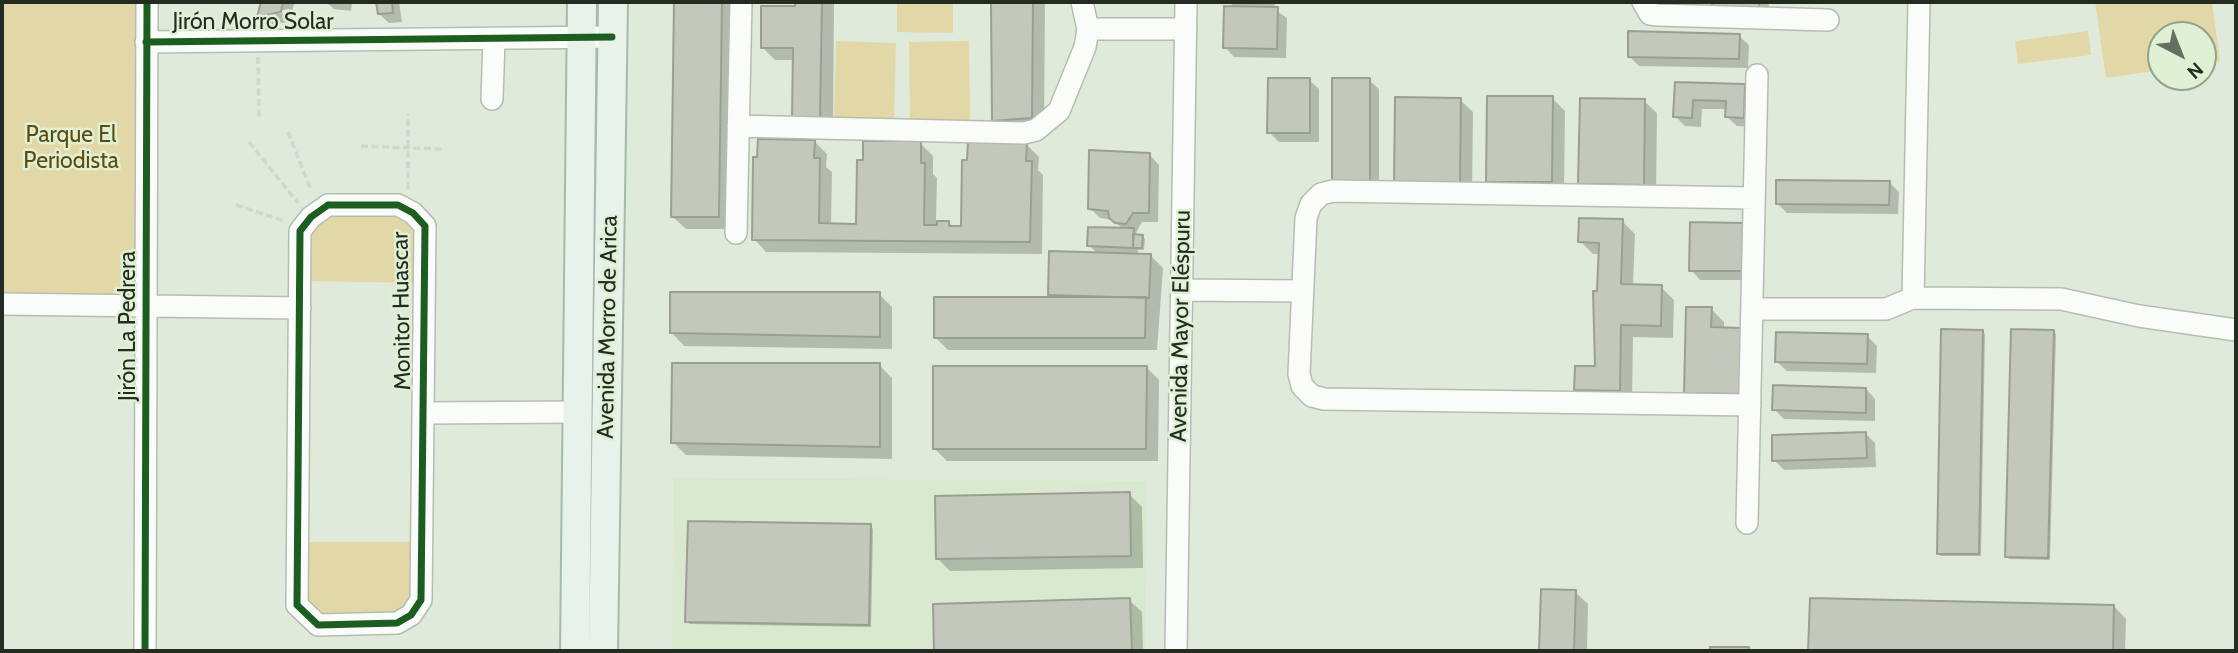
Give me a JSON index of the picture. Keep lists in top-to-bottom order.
{
  "streets": {
    "main road": ["Avenida Morro de Arica"],
    "street": [
      "Jirón Morro Solar",
      "Monitor Huascar",
      "Jirón La Pedrera",
      "Avenida Mayor Eléspuru"
    ]
  },
  "crossings": [
    ["Jirón Morro Solar", "Jirón La Pedrera"],
    ["Jirón Morro Solar", "Avenida Morro de Arica"],
    ["Monitor Huascar", "Avenida Morro de Arica"]
  ],
  "parks": ["Parque El Periodista"],
  "north": "bottom right"
}
